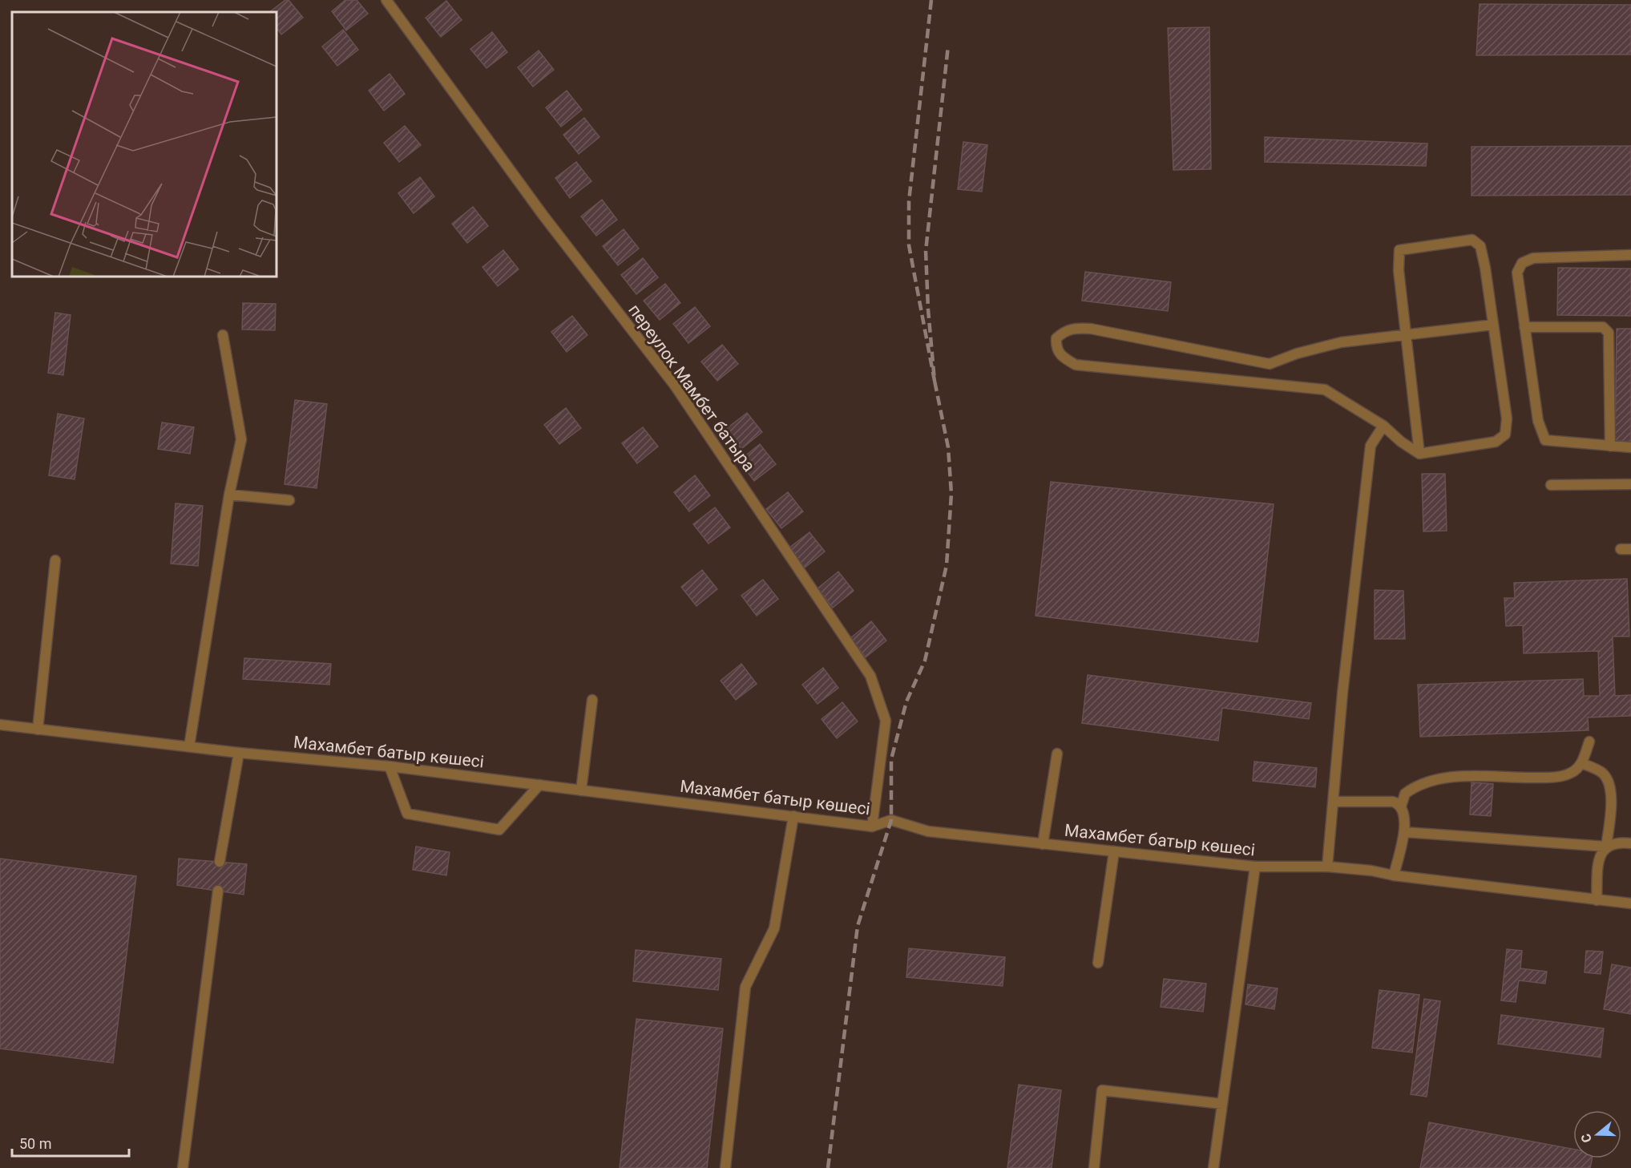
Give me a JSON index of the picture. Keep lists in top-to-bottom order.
{
  "streets": {
    "street": ["переулок Мамбет батыра", "Махамбет батыр көшесі"]
  },
  "crossings": [
    ["переулок Мамбет батыра", "Махамбет батыр көшесі"]
  ],
  "scale_bar": "50 m",
  "north": "left"
}
